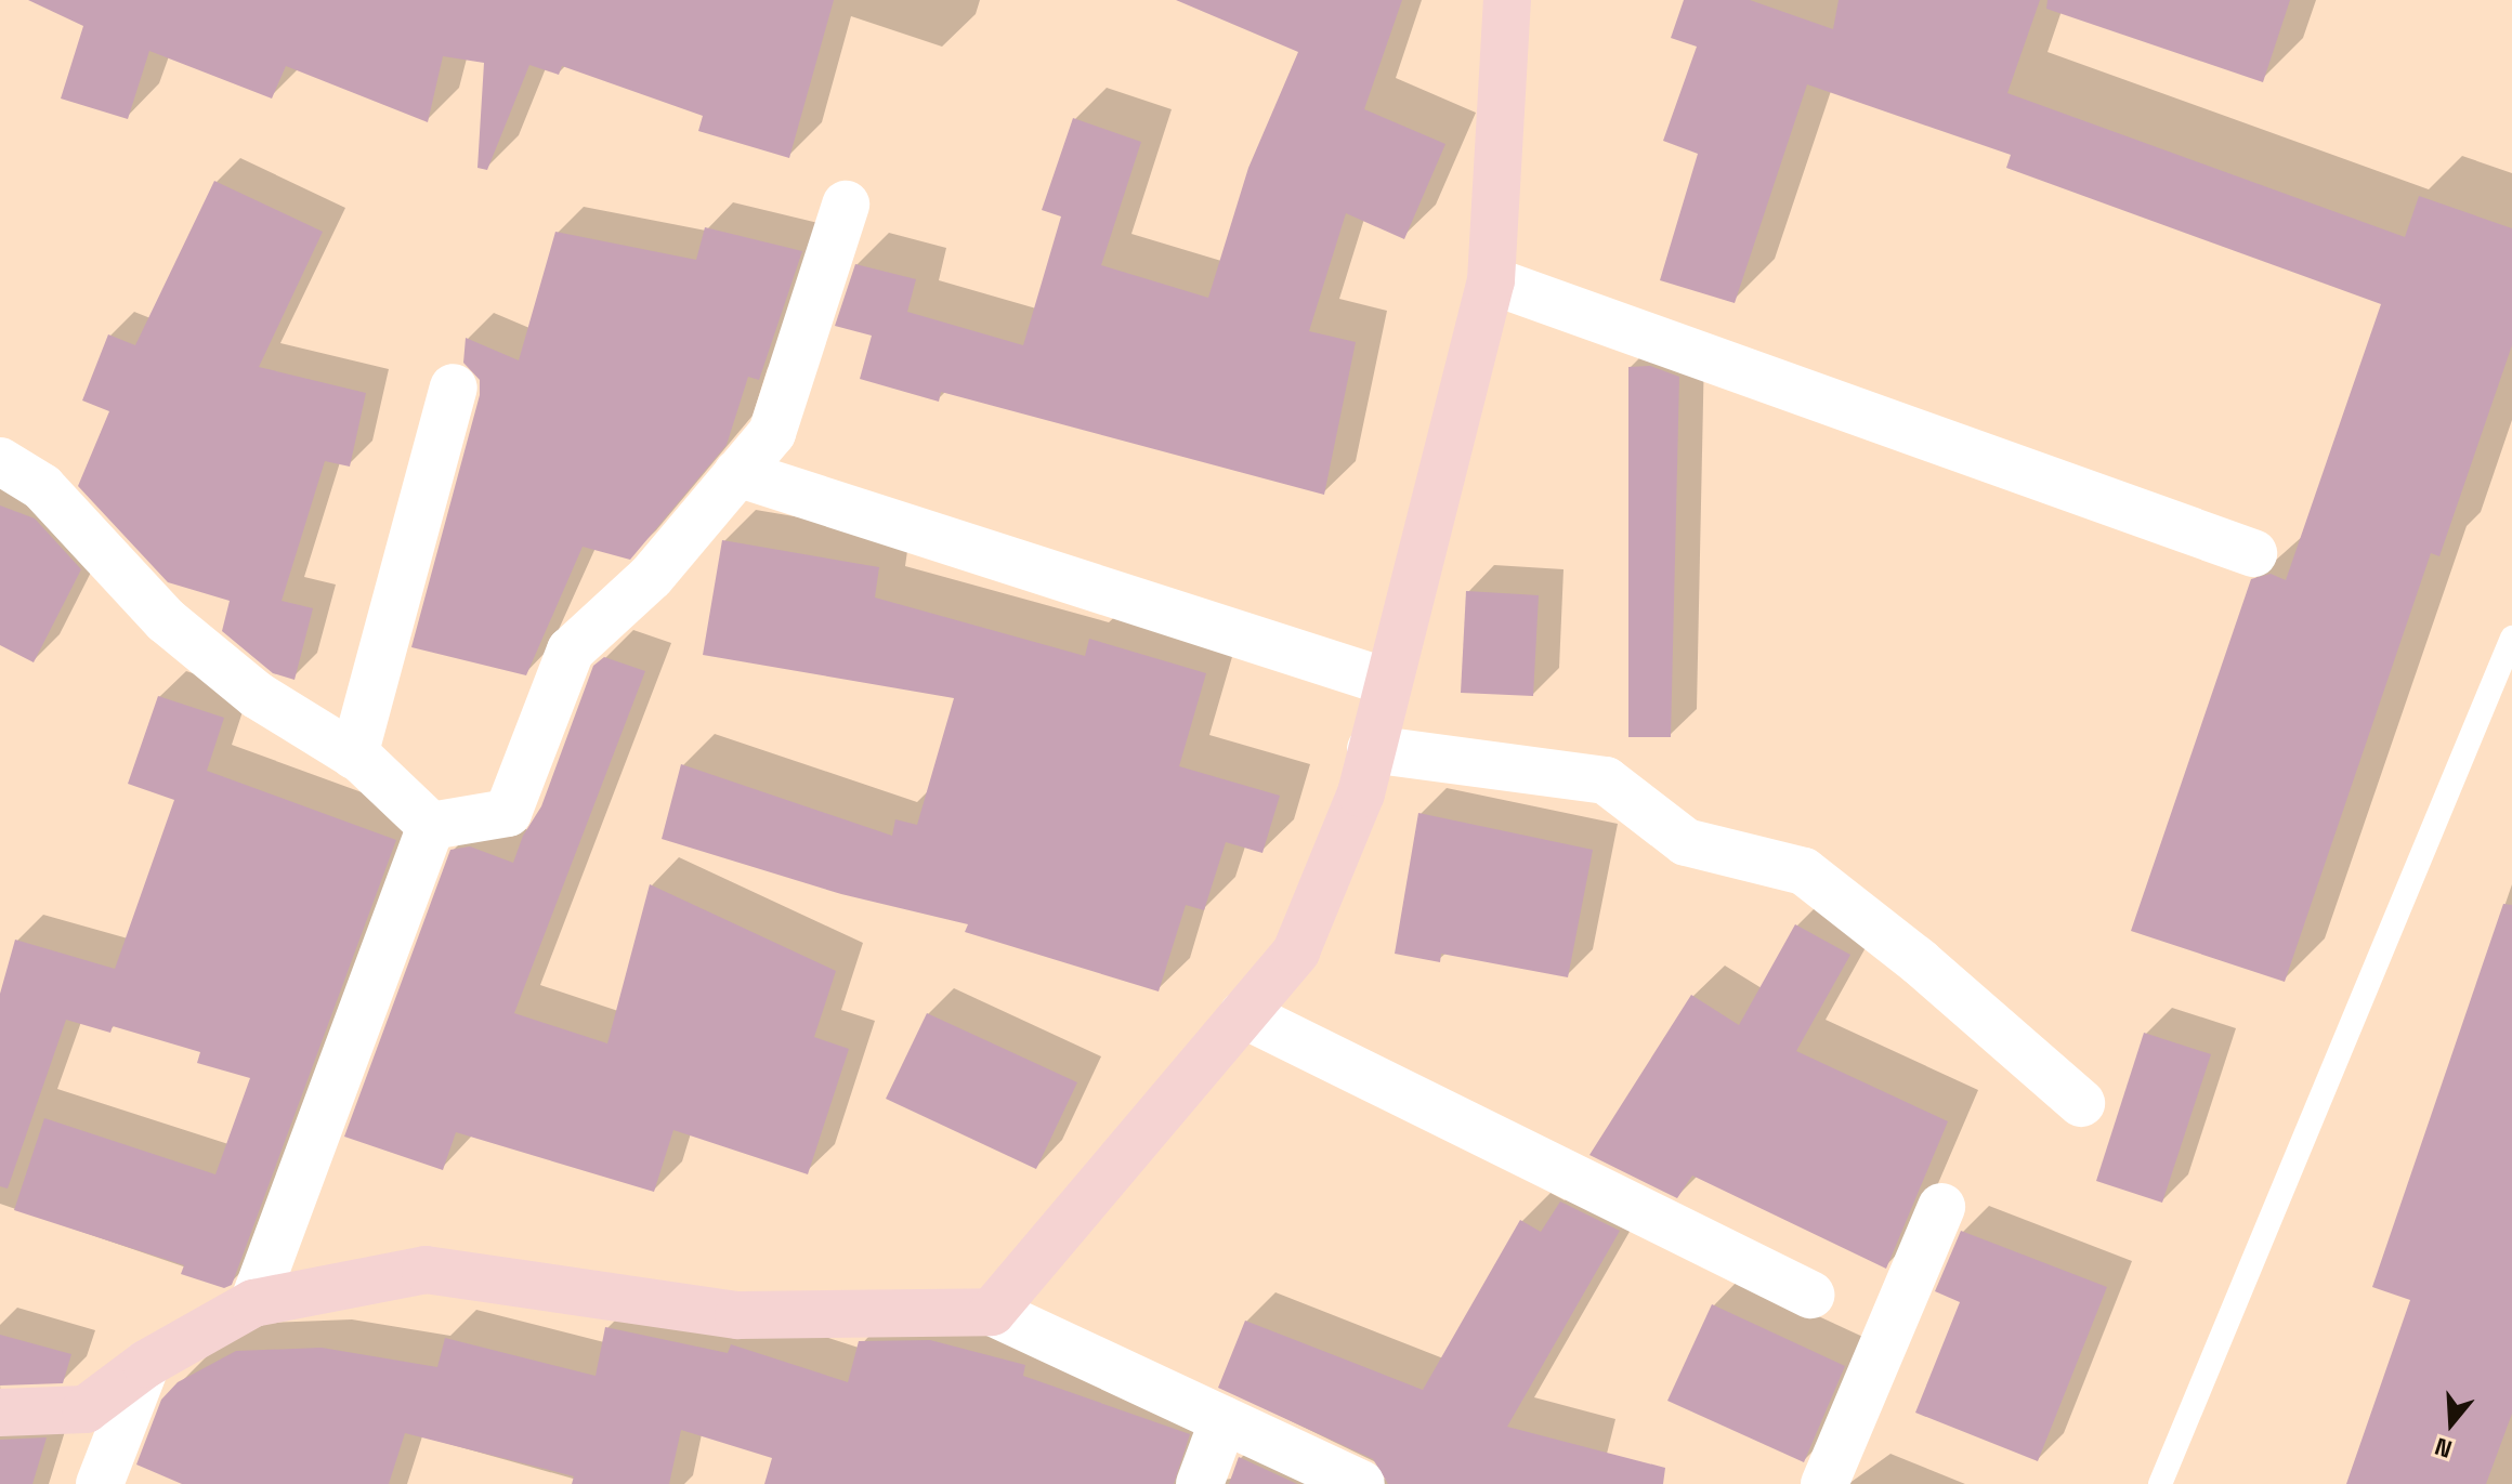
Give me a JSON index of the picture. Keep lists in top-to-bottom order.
{
  "north": "bottom"
}
